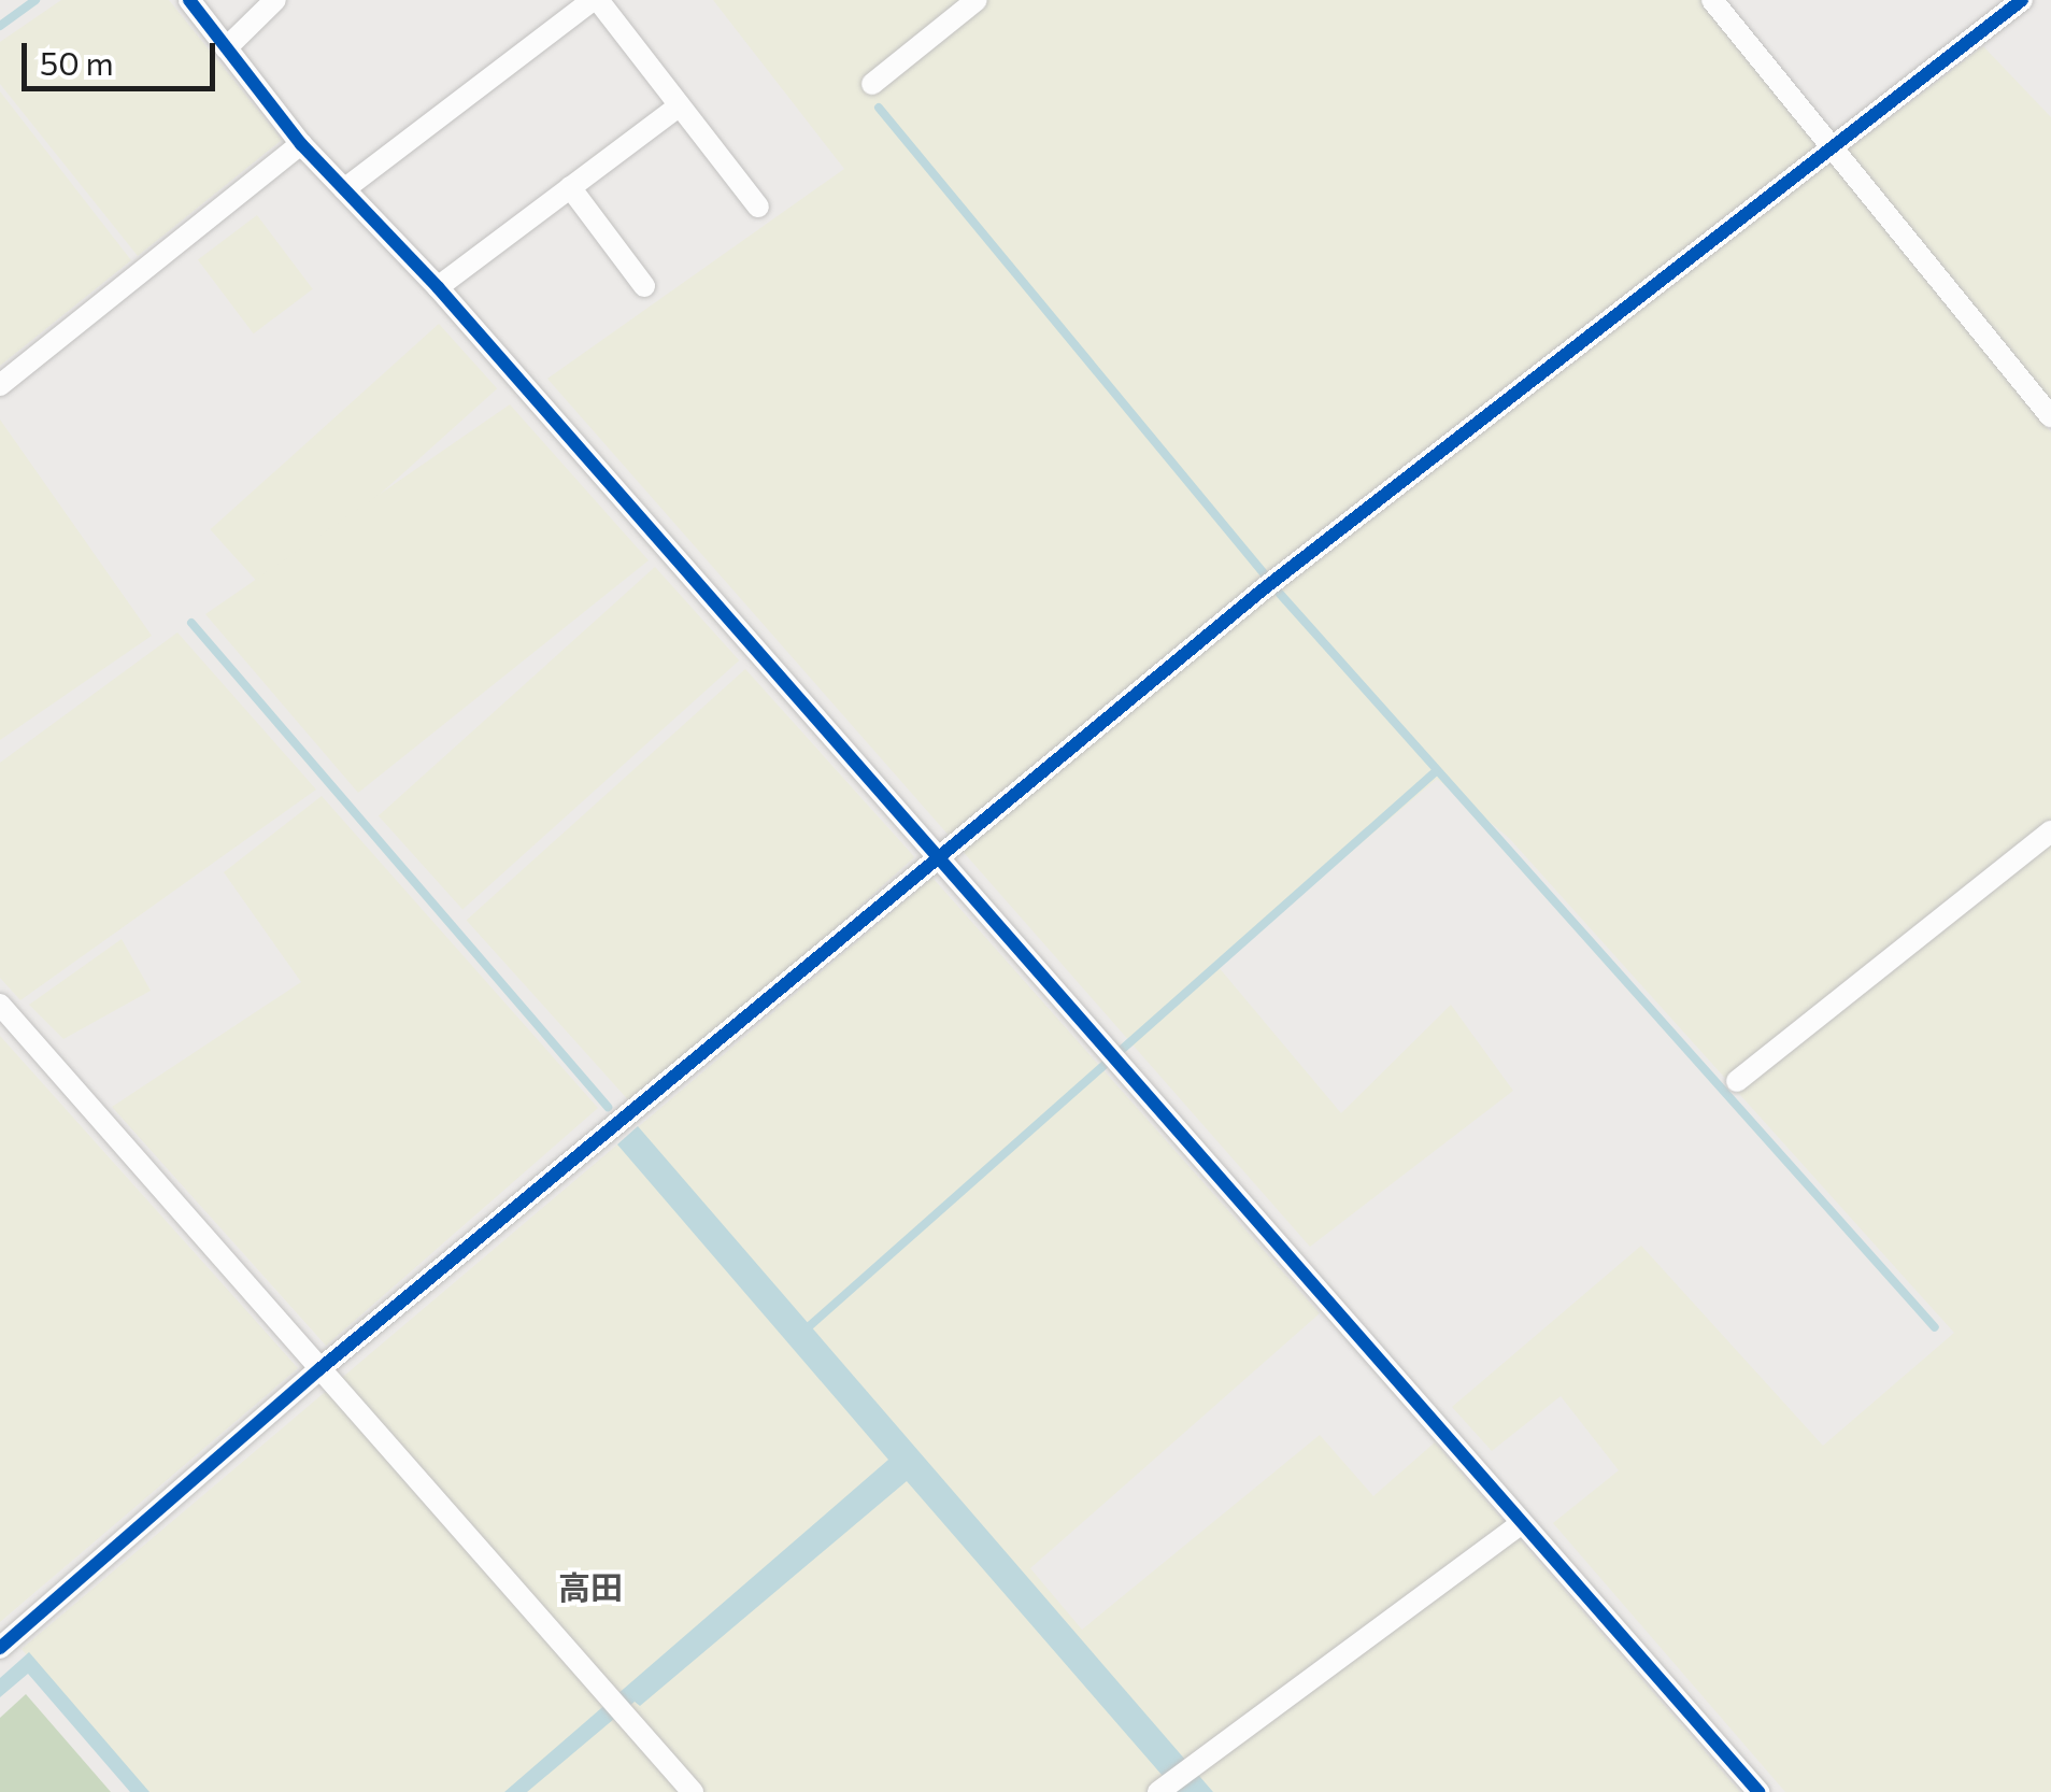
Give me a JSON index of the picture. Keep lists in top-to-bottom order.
{
  "districts": ["高田"],
  "scale_bar": "50 m"
}
